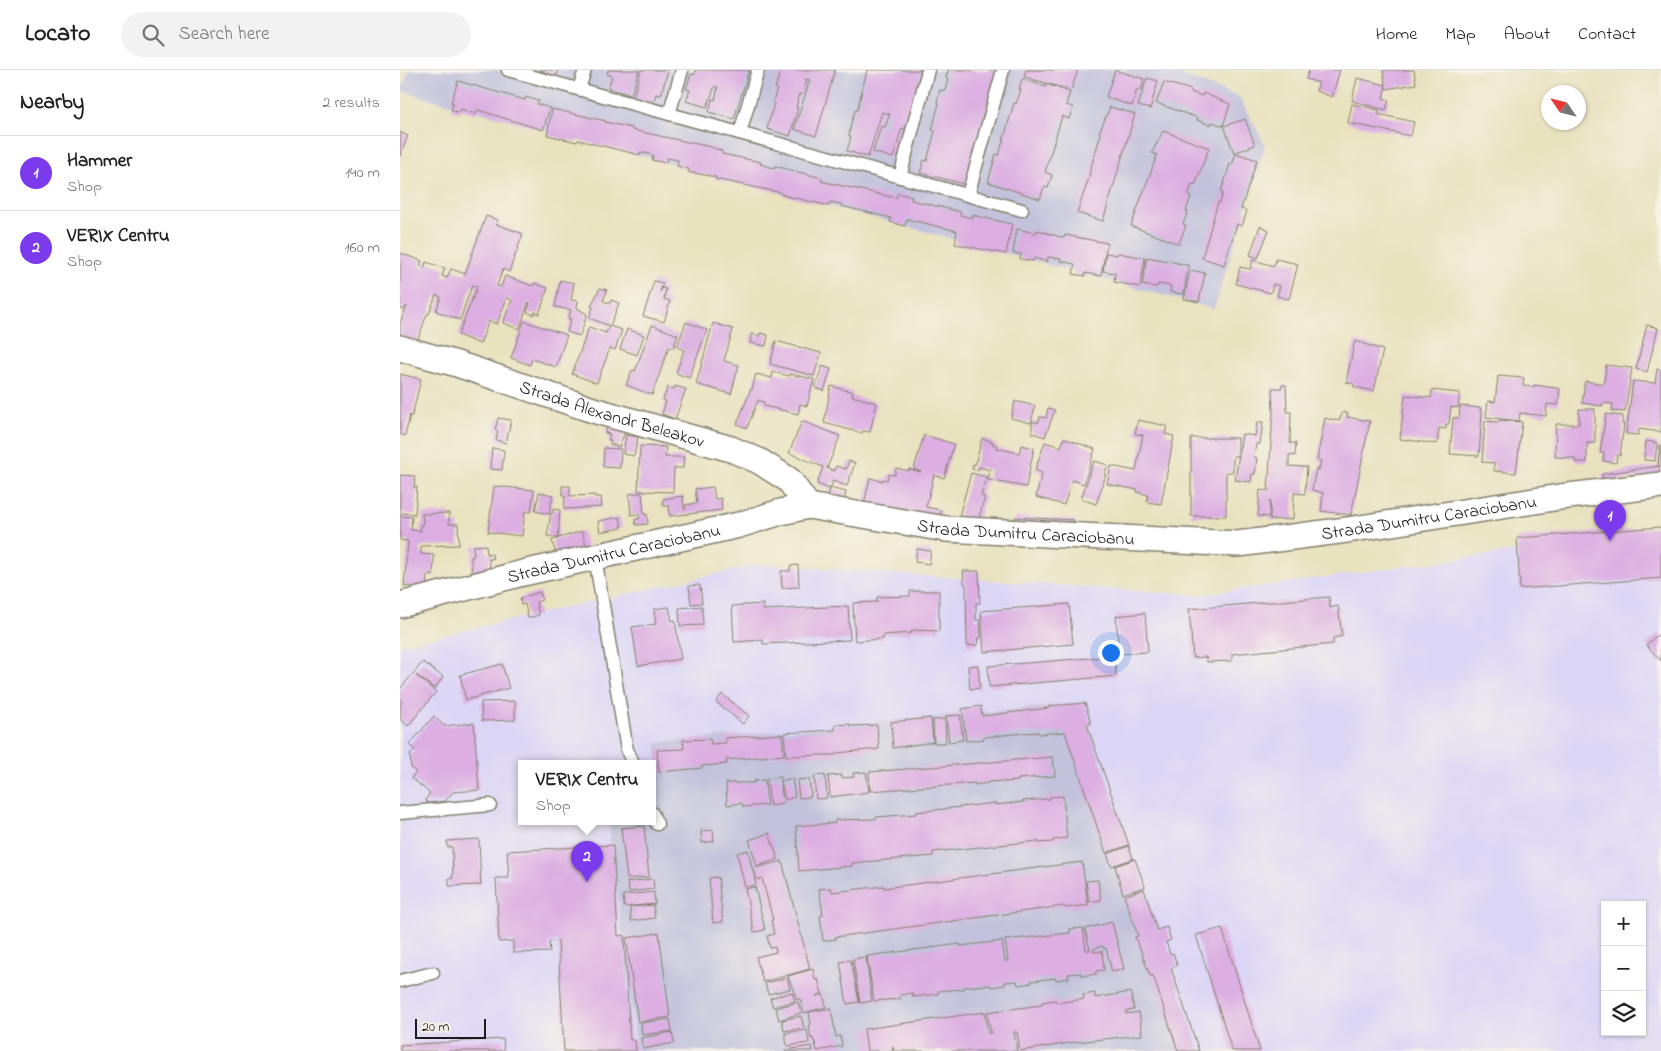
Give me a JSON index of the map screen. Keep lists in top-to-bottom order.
{
  "streets": {
    "street": ["Strada Alexandr Beleakov", "Strada Dumitru Caraciobanu"]
  },
  "crossings": [
    ["Strada Alexandr Beleakov", "Strada Dumitru Caraciobanu"]
  ],
  "scale_bar": "20 m",
  "north": "top left",
  "page": {
    "header": "Locato",
    "search": "Search here",
    "nav": [
      "Home",
      "Map",
      "About",
      "Contact"
    ],
    "heading": ["Nearby", "2 results"],
    "list": [
      {
        "mark": "1",
        "name": "Hammer",
        "note": "Shop",
        "value": "140 m"
      },
      {
        "mark": "2",
        "name": "VERIX Centru",
        "note": "Shop",
        "value": "160 m"
      }
    ],
    "pins": ["1", "2"],
    "popup": ["VERIX Centru", "Shop"],
    "map_buttons": ["+", "−"],
    "scale": "20 m"
  }
}
